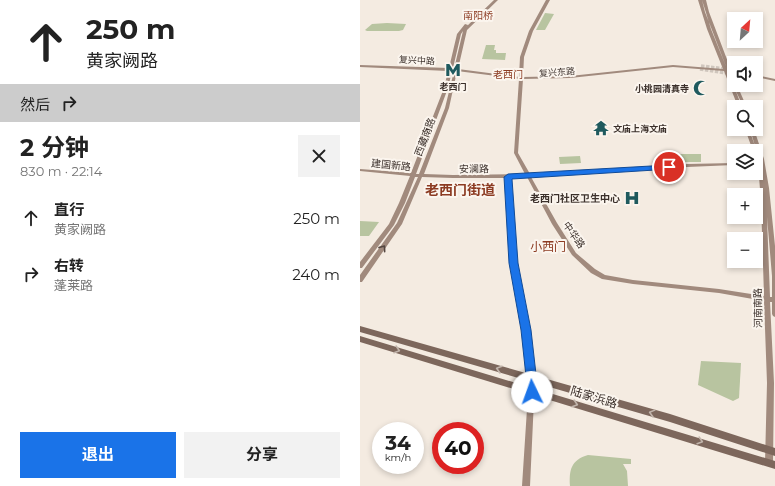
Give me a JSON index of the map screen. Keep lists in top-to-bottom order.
{
  "streets": {
    "main road": [
      "复兴中路",
      "复兴东路",
      "西藏南路",
      "建国新路",
      "安澜路",
      "中华路",
      "河南南路",
      "陆家浜路"
    ]
  },
  "crossings": [
    ["复兴中路", "复兴东路"],
    ["复兴中路", "西藏南路"],
    ["复兴东路", "西藏南路"],
    ["复兴东路", "中华路"],
    ["西藏南路", "建国新路"],
    ["西藏南路", "安澜路"],
    ["建国新路", "安澜路"],
    ["安澜路", "中华路"],
    ["中华路", "河南南路"],
    ["河南南路", "陆家浜路"]
  ],
  "districts": [
    "南阳桥",
    "老西门",
    "老西门街道",
    "小西门"
  ],
  "places": {
    "metro station": ["老西门"],
    "mosque": ["小桃园清真寺"],
    "temple": ["文庙上海文庙"],
    "hospital": ["老西门社区卫生中心"]
  },
  "north": "top right",
  "page": {
    "turn": ["250 m", "黄家阙路"],
    "map_buttons": ["+", "−"],
    "then": "然后",
    "heading": ["2 分钟", "830 m · 22:14"],
    "list": [
      {
        "name": "直行",
        "note": "黄家阙路",
        "value": "250 m"
      },
      {
        "name": "右转",
        "note": "蓬莱路",
        "value": "240 m"
      }
    ],
    "speed": "34 km/h",
    "limit": "40",
    "buttons": ["退出", "分享"]
  }
}
